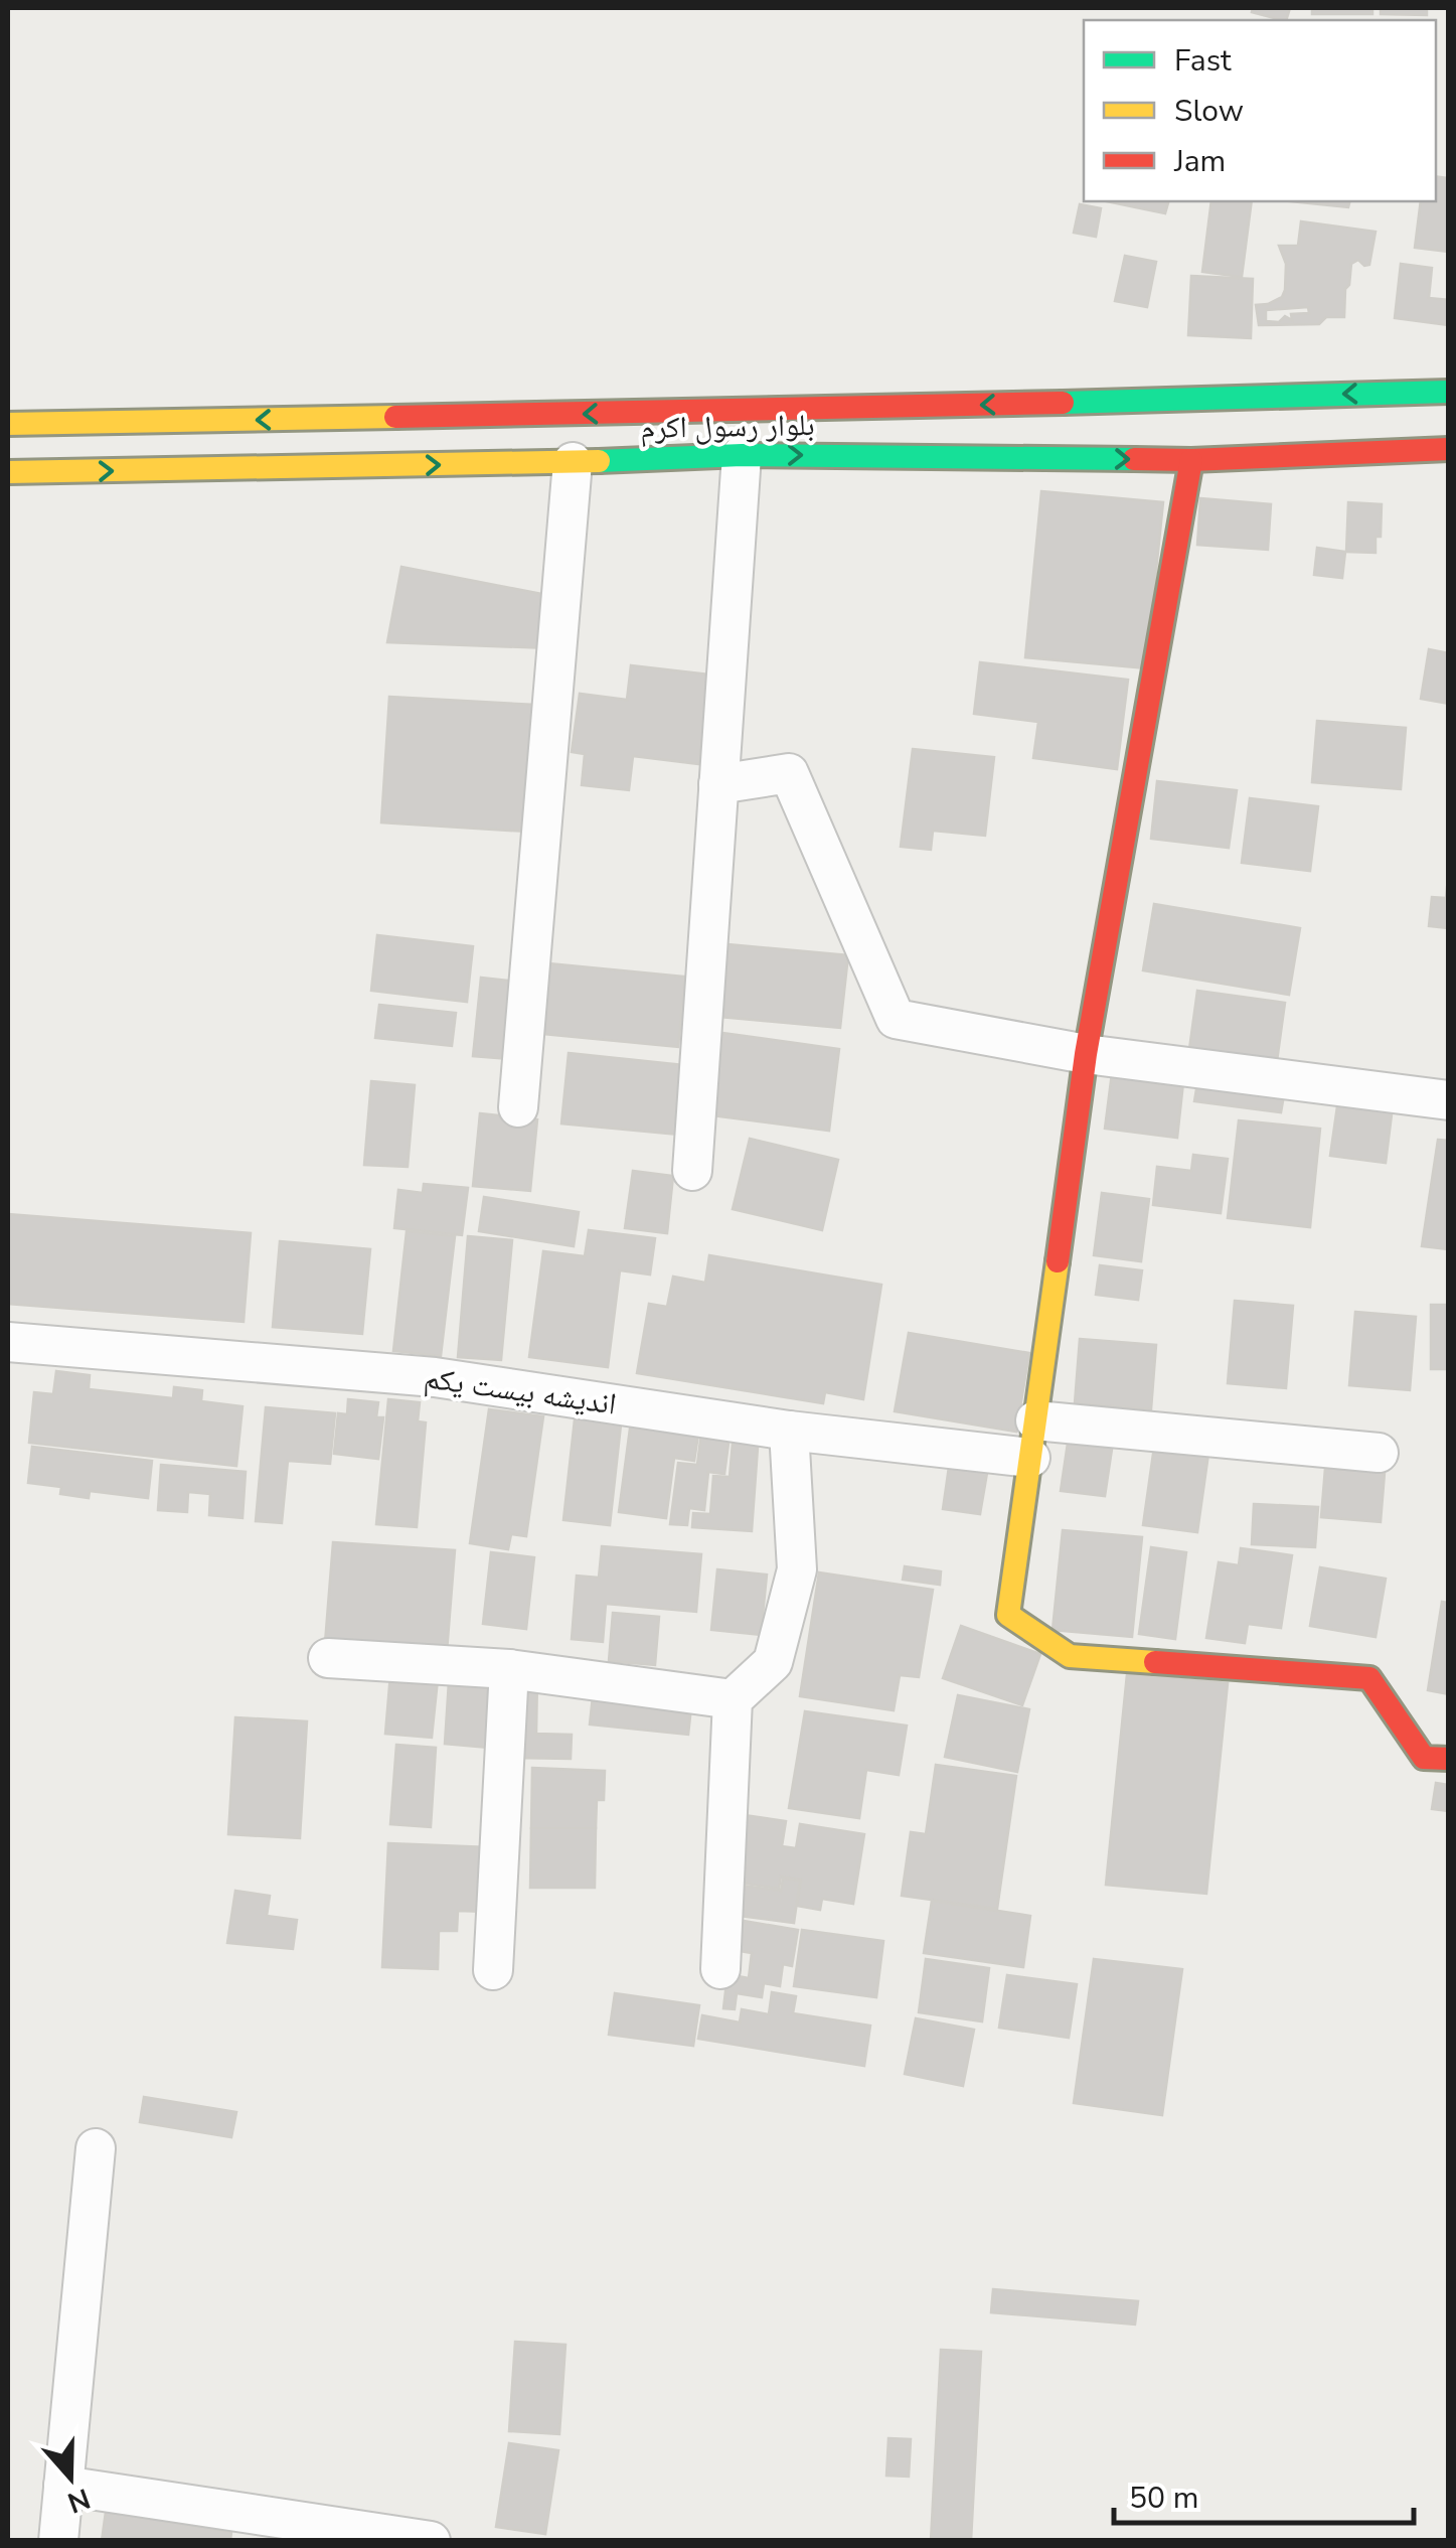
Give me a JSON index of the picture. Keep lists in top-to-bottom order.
{
  "streets": {
    "main road": ["بلوار رسول اکرم"],
    "street": ["اندیشه بیست یکم"]
  },
  "legend": ["Fast", "Slow", "Jam"],
  "scale_bar": "50 m",
  "north": "bottom"
}
